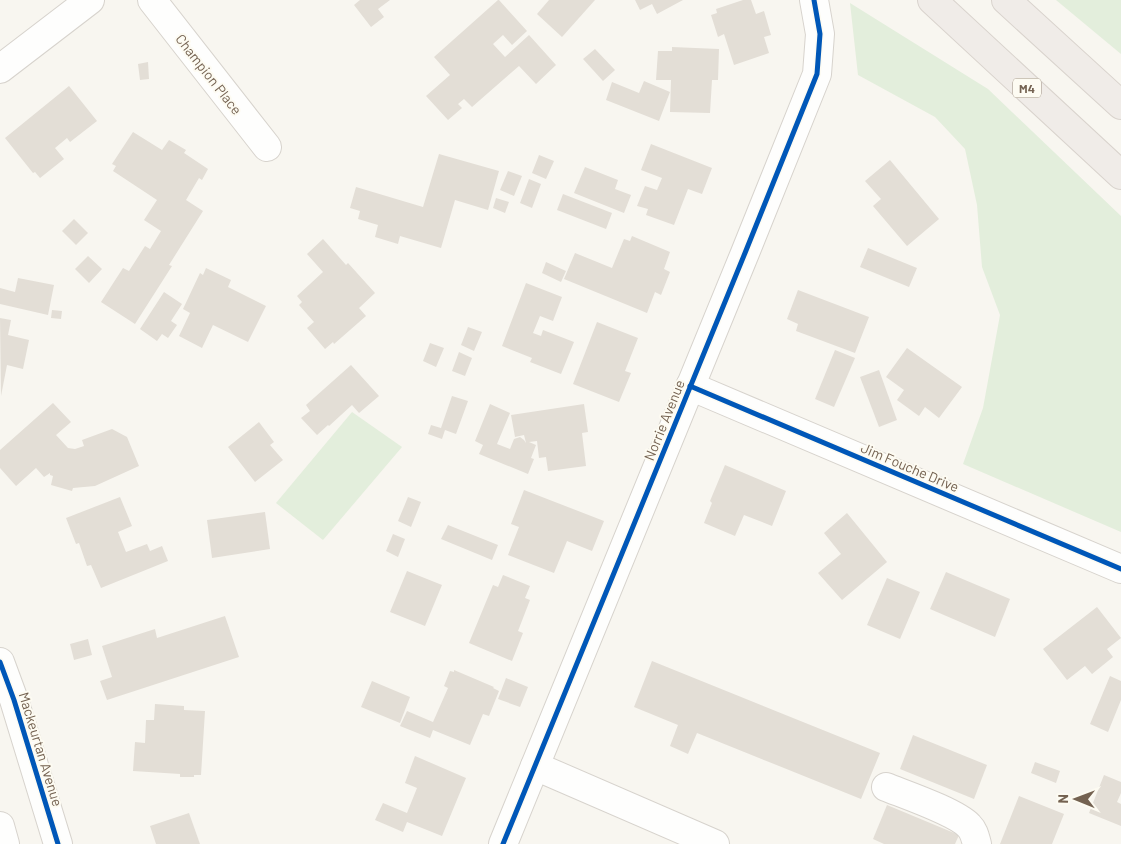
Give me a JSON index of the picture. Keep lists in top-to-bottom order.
{
  "streets": {
    "highway": ["M4"],
    "street": [
      "Champion Place",
      "Norrie Avenue",
      "Jim Fouche Drive",
      "Mackeurtan Avenue"
    ]
  },
  "crossings": [
    ["Norrie Avenue", "Jim Fouche Drive"]
  ],
  "north": "left"
}
